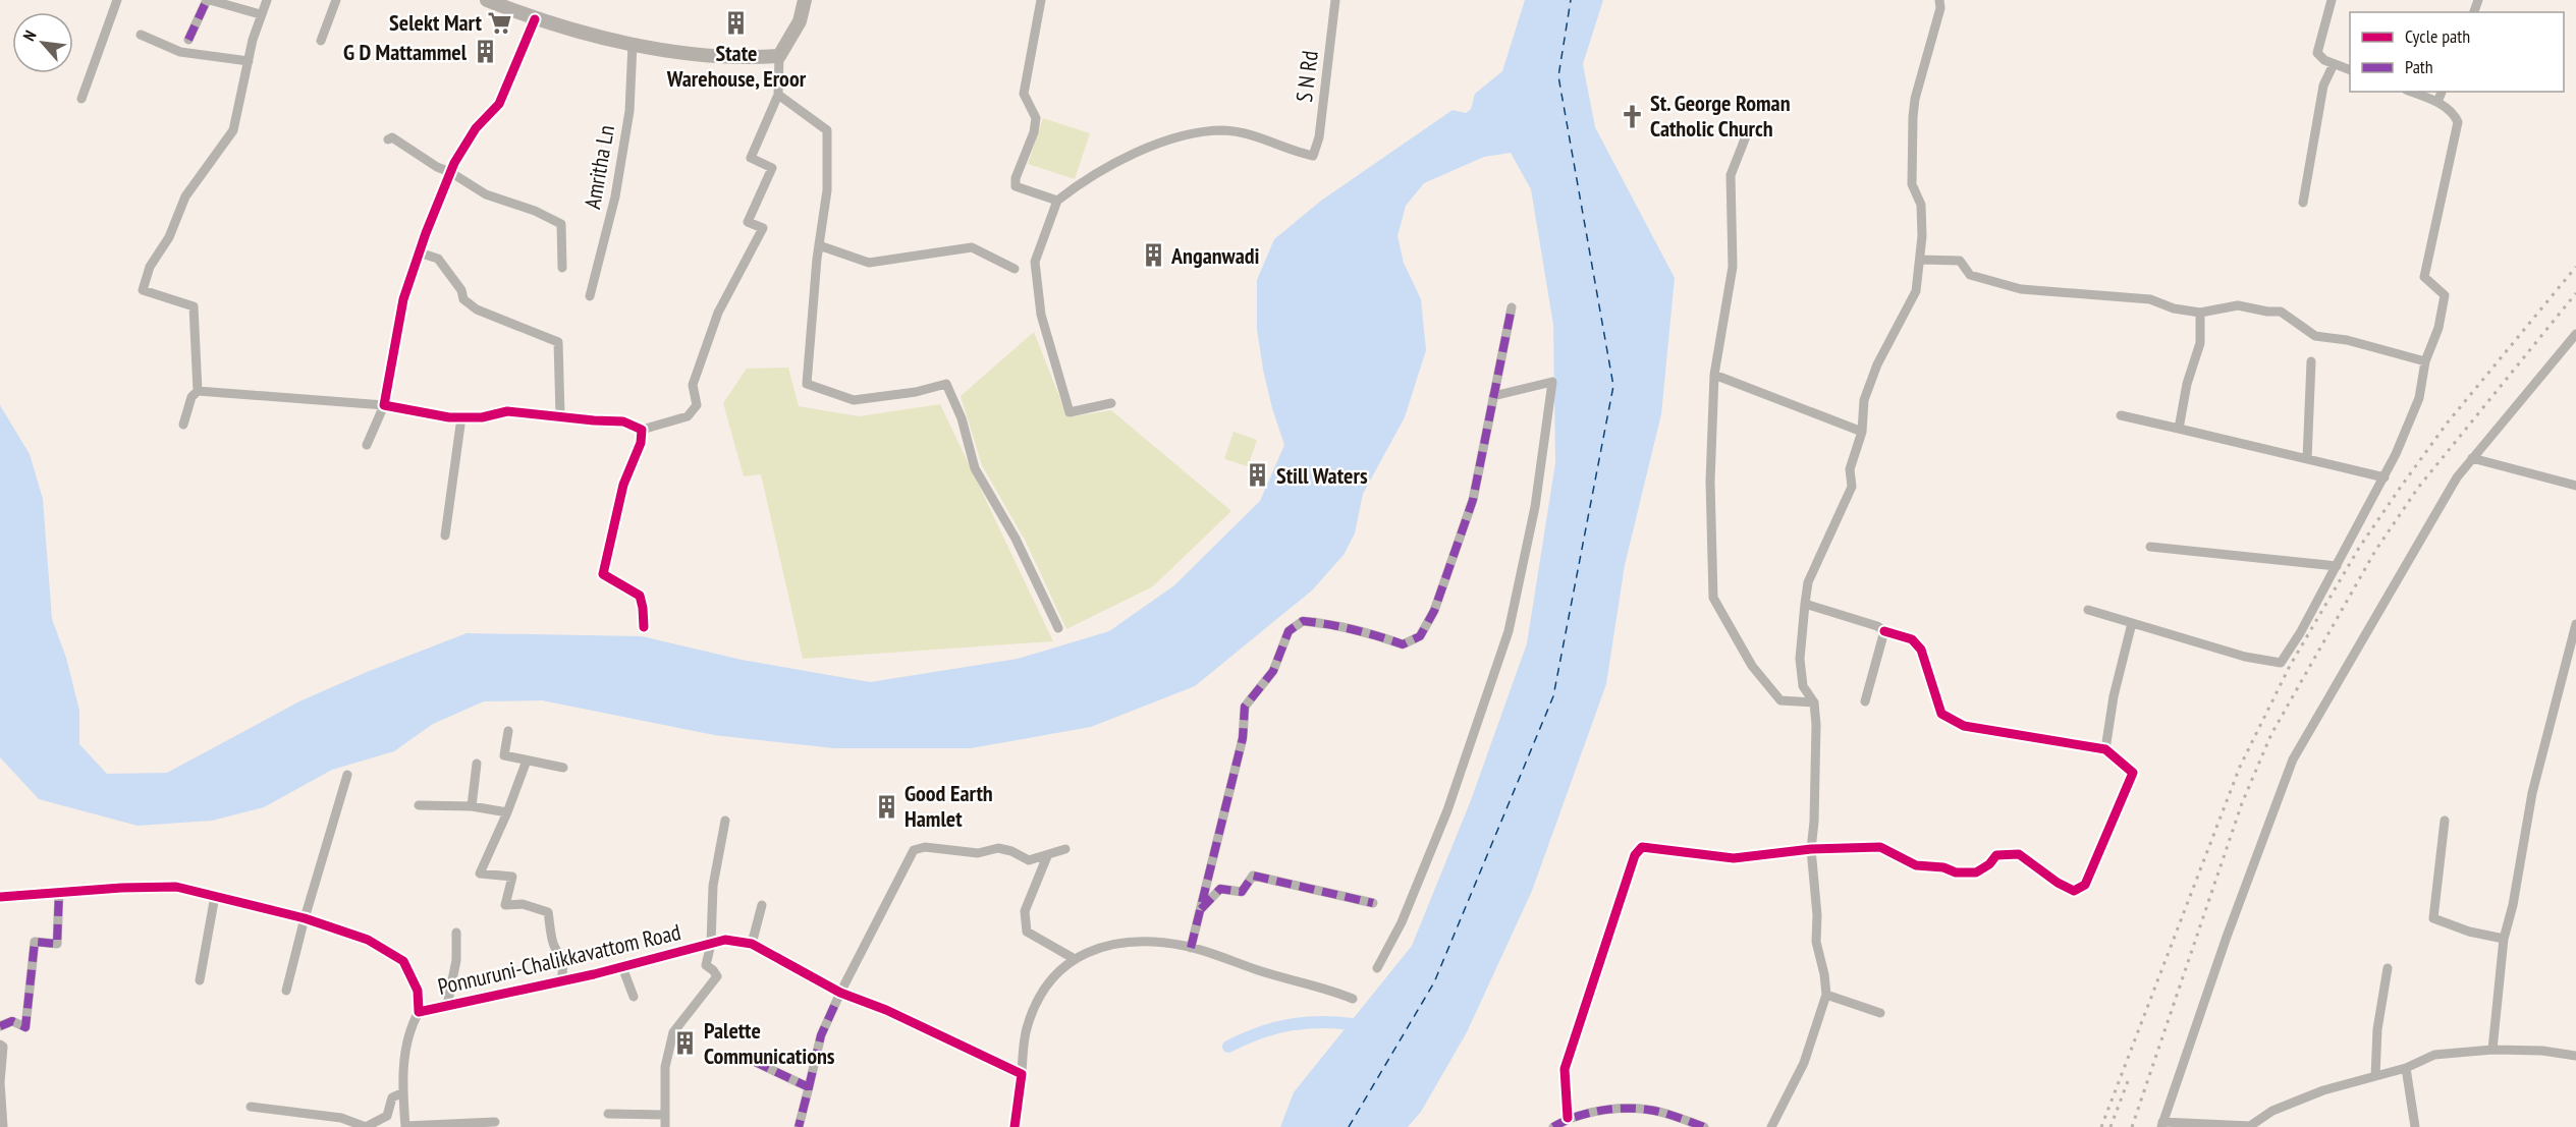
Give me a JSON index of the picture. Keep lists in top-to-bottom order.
{
  "streets": {
    "street": ["S N Rd", "Amritha Ln", "Ponnuruni-Chalikkavattom Road"]
  },
  "places": {
    "supermarket": ["Selekt Mart"],
    "building": [
      "State Warehouse, Eroor",
      "G D Mattammel",
      "Anganwadi",
      "Still Waters",
      "Good Earth Hamlet",
      "Palette Communications"
    ],
    "church": ["St. George Roman Catholic Church"]
  },
  "legend": ["Cycle path", "Path"],
  "north": "top left"
}
